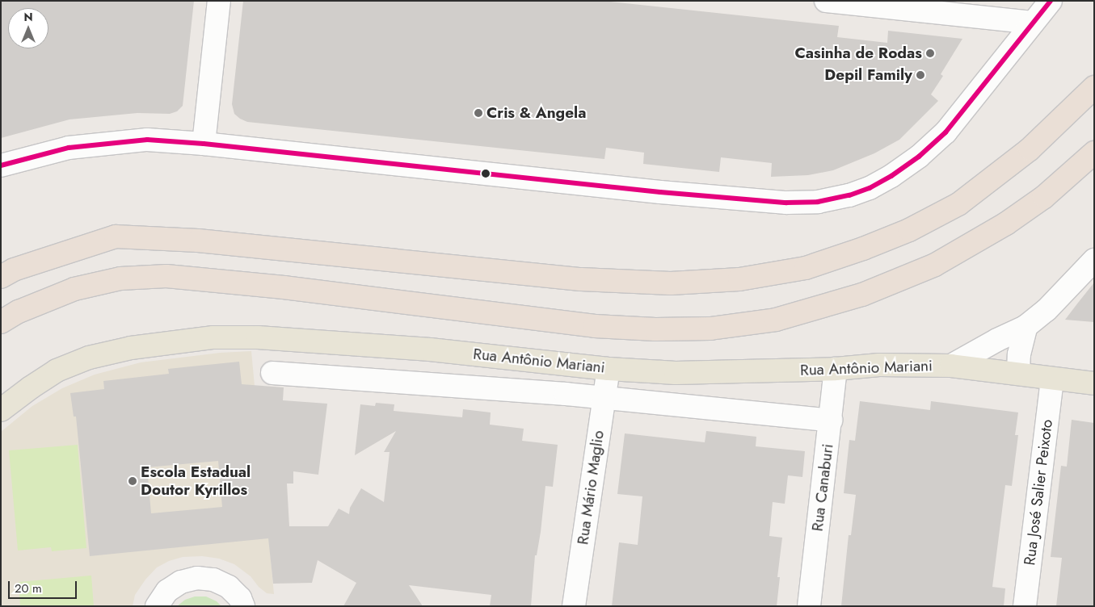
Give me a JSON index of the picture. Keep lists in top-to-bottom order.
{
  "streets": {
    "main road": ["Rua Antônio Mariani"],
    "street": ["Rua Mário Maglio", "Rua Canaburi", "Rua José Salier Peixoto"]
  },
  "crossings": [
    ["Rua Antônio Mariani", "Rua Mário Maglio"],
    ["Rua Antônio Mariani", "Rua Canaburi"],
    ["Rua Antônio Mariani", "Rua José Salier Peixoto"]
  ],
  "places": [
    "Casinha de Rodas",
    "Depil Family",
    "Cris & Angela",
    "Escola Estadual Doutor Kyrillos"
  ],
  "scale_bar": "20 m",
  "north": "top"
}
